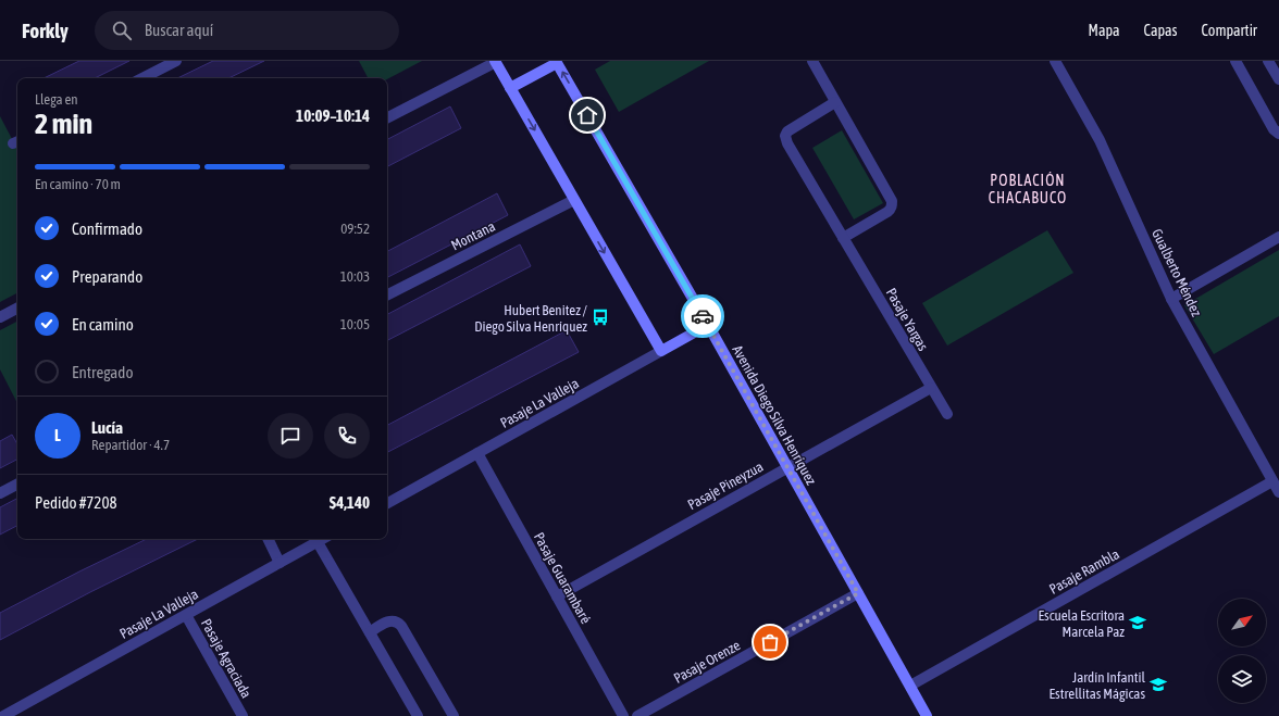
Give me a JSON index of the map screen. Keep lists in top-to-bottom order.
{
  "streets": {
    "street": [
      "Montana",
      "Gualberto Méndez",
      "Pasaje Yargas",
      "Pasaje La Valleja",
      "Avenida Diego Silva Henríquez",
      "Pasaje Pineyzua",
      "Pasaje Rambla",
      "Pasaje Guarambaré",
      "Pasaje Agraciada",
      "Pasaje Orenze"
    ]
  },
  "crossings": [
    ["Gualberto Méndez", "Pasaje Rambla"],
    ["Pasaje Yargas", "Pasaje Pineyzua"],
    ["Pasaje La Valleja", "Avenida Diego Silva Henríquez"],
    ["Pasaje La Valleja", "Pasaje Guarambaré"],
    ["Pasaje La Valleja", "Pasaje Agraciada"],
    ["Avenida Diego Silva Henríquez", "Pasaje Pineyzua"],
    ["Avenida Diego Silva Henríquez", "Pasaje Rambla"],
    ["Avenida Diego Silva Henríquez", "Pasaje Orenze"],
    ["Pasaje Pineyzua", "Pasaje Guarambaré"]
  ],
  "districts": ["POBLACIÓN CHACABUCO"],
  "places": {
    "bus stop": ["Hubert Benitez / Diego Silva Henríquez"],
    "school or university": ["Escuela Escritora Marcela Paz", "Jardín Infantil Estrellitas Mágicas"]
  },
  "north": "top right",
  "page": {
    "header": "Forkly",
    "search": "Buscar aquí",
    "nav": ["Mapa", "Capas", "Compartir"],
    "heading": ["2 min", "Llega en", "10:09–10:14"],
    "panel": [
      "Lucía",
      "Repartidor · 4.7",
      "Pedido #7208",
      "$4,140"
    ],
    "bar": "En camino · 70 m",
    "list": [
      ["Confirmado", "09:52"],
      ["Preparando", "10:03"],
      ["En camino", "10:05"],
      "Entregado"
    ],
    "round": "L"
  }
}
